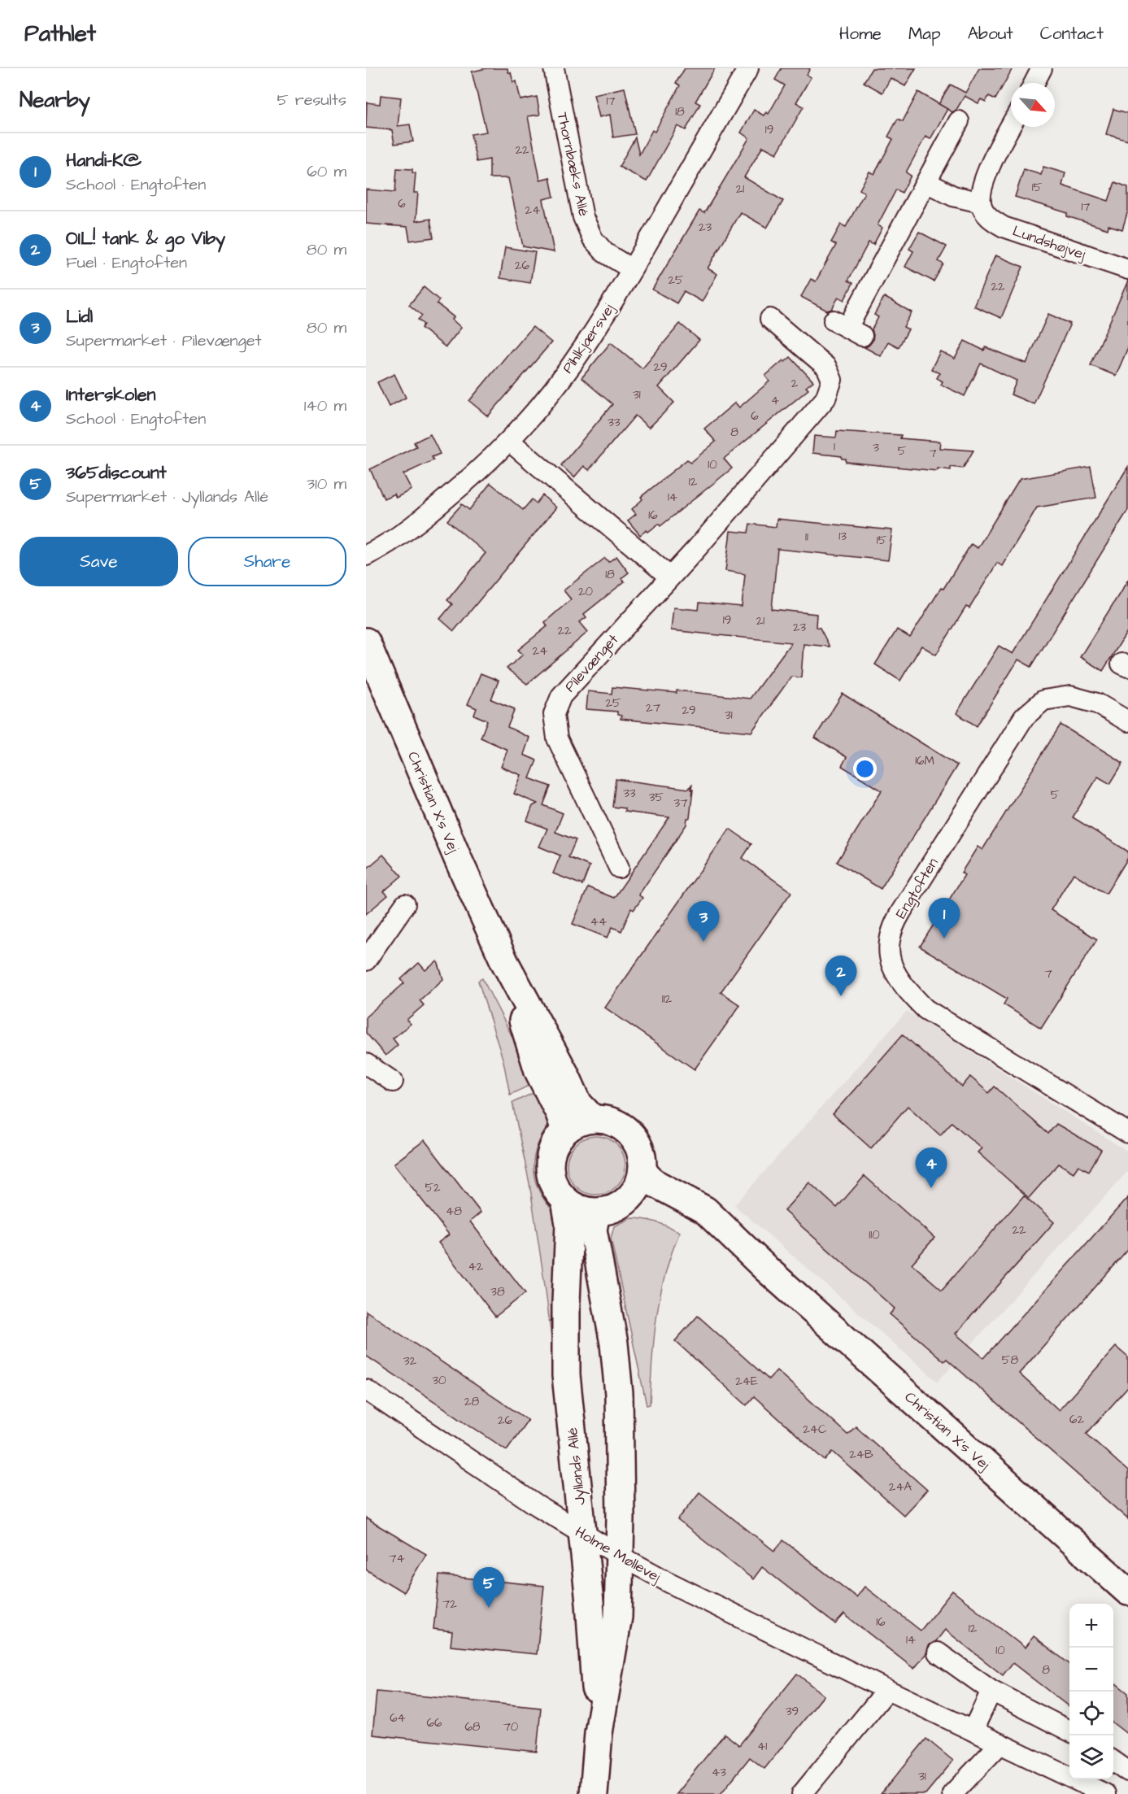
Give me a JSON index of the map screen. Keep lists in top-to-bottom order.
{
  "streets": {
    "street": [
      "Thornbæks Allé",
      "Lundshøjvej",
      "Pihlkjærsvej",
      "Pilevænget",
      "Christian X's Vej",
      "Engtoften",
      "Jyllands Allé",
      "Holme Møllevej"
    ]
  },
  "crossings": [
    ["Thornbæks Allé", "Pihlkjærsvej"],
    ["Christian X's Vej", "Jyllands Allé"],
    ["Jyllands Allé", "Holme Møllevej"]
  ],
  "house_numbers": [
    "17",
    "18",
    "19",
    "22",
    "15",
    "21",
    "6",
    "17",
    "24",
    "23",
    "26",
    "25",
    "22",
    "29",
    "2",
    "31",
    "4",
    "6",
    "33",
    "8",
    "1",
    "3",
    "5",
    "7",
    "10",
    "12",
    "14",
    "16",
    "13",
    "11",
    "15",
    "18",
    "20",
    "19",
    "21",
    "23",
    "22",
    "24",
    "25",
    "27",
    "29",
    "31",
    "16M",
    "33",
    "5",
    "35",
    "37",
    "44",
    "7",
    "112",
    "52",
    "48",
    "22",
    "110",
    "42",
    "38",
    "58",
    "32",
    "30",
    "24E",
    "28",
    "62",
    "26",
    "24C",
    "24B",
    "24A",
    "74",
    "72",
    "16",
    "12",
    "14",
    "10",
    "8",
    "39",
    "64",
    "66",
    "68",
    "70",
    "41",
    "43",
    "31"
  ],
  "north": "bottom right",
  "page": {
    "header": "Pathlet",
    "nav": [
      "Home",
      "Map",
      "About",
      "Contact"
    ],
    "heading": ["Nearby", "5 results"],
    "list": [
      {
        "mark": "1",
        "name": "Handi-K@",
        "note": "School · Engtoften",
        "value": "60 m"
      },
      {
        "mark": "2",
        "name": "OIL! tank & go Viby",
        "note": "Fuel · Engtoften",
        "value": "80 m"
      },
      {
        "mark": "3",
        "name": "Lidl",
        "note": "Supermarket · Pilevænget",
        "value": "80 m"
      },
      {
        "mark": "4",
        "name": "Interskolen",
        "note": "School · Engtoften",
        "value": "140 m"
      },
      {
        "mark": "5",
        "name": "365discount",
        "note": "Supermarket · Jyllands Allé",
        "value": "310 m"
      }
    ],
    "buttons": ["Save", "Share"],
    "pins": [
      "1",
      "3",
      "2",
      "4",
      "5"
    ],
    "map_buttons": ["+", "−"]
  }
}
